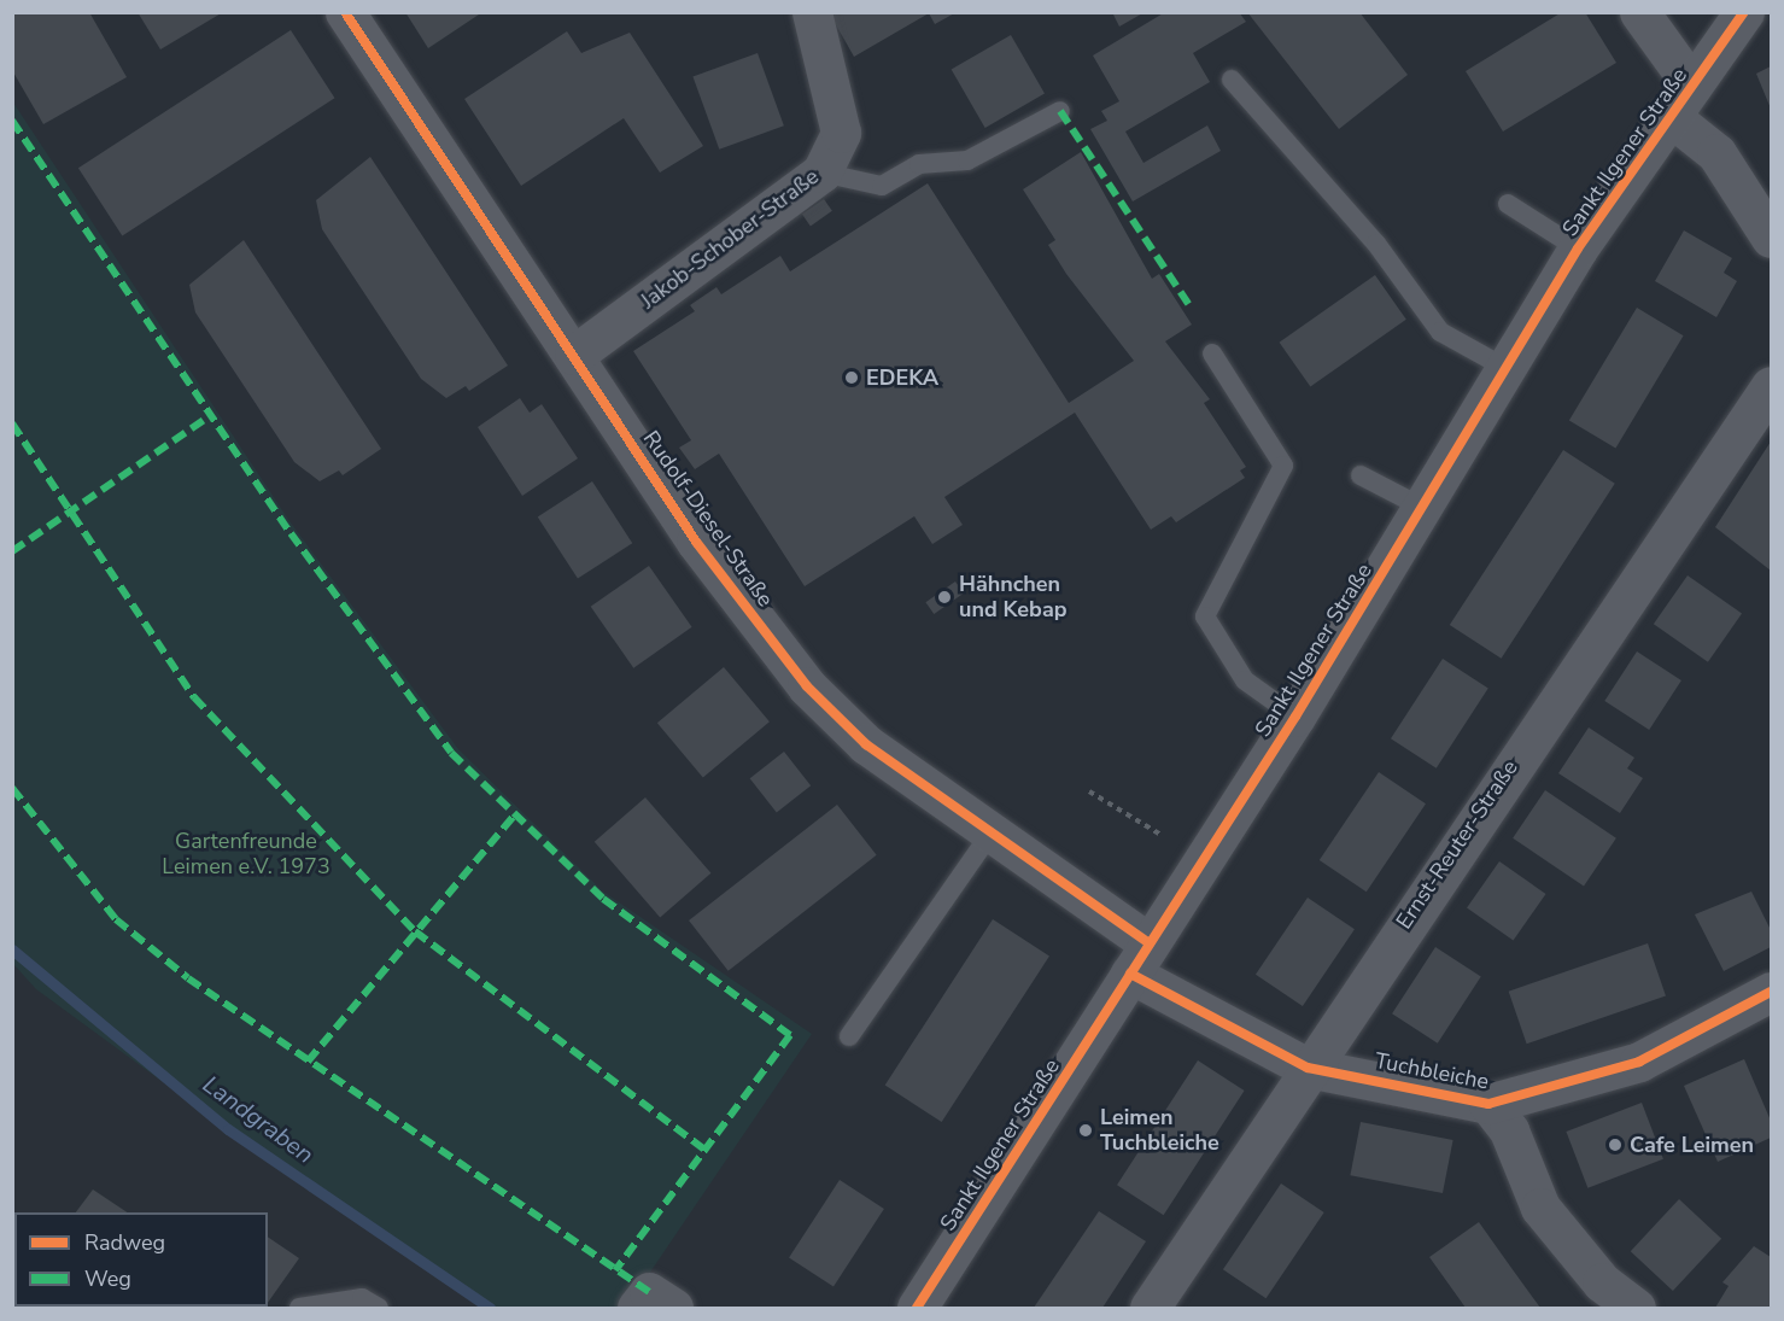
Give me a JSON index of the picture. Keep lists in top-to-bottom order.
{
  "streets": {
    "street": [
      "Sankt Ilgener Straße",
      "Jakob-Schober-Straße",
      "Rudolf-Diesel-Straße",
      "Ernst-Reuter-Straße",
      "Tuchbleiche"
    ]
  },
  "crossings": [
    ["Sankt Ilgener Straße", "Rudolf-Diesel-Straße"],
    ["Sankt Ilgener Straße", "Tuchbleiche"],
    ["Jakob-Schober-Straße", "Rudolf-Diesel-Straße"],
    ["Rudolf-Diesel-Straße", "Tuchbleiche"],
    ["Ernst-Reuter-Straße", "Tuchbleiche"]
  ],
  "water": ["Landgraben"],
  "parks": ["Gartenfreunde Leimen e.V. 1973"],
  "places": [
    "EDEKA",
    "Hähnchen und Kebap",
    "Leimen Tuchbleiche",
    "Cafe Leimen"
  ],
  "legend": ["Radweg", "Weg"]
}
